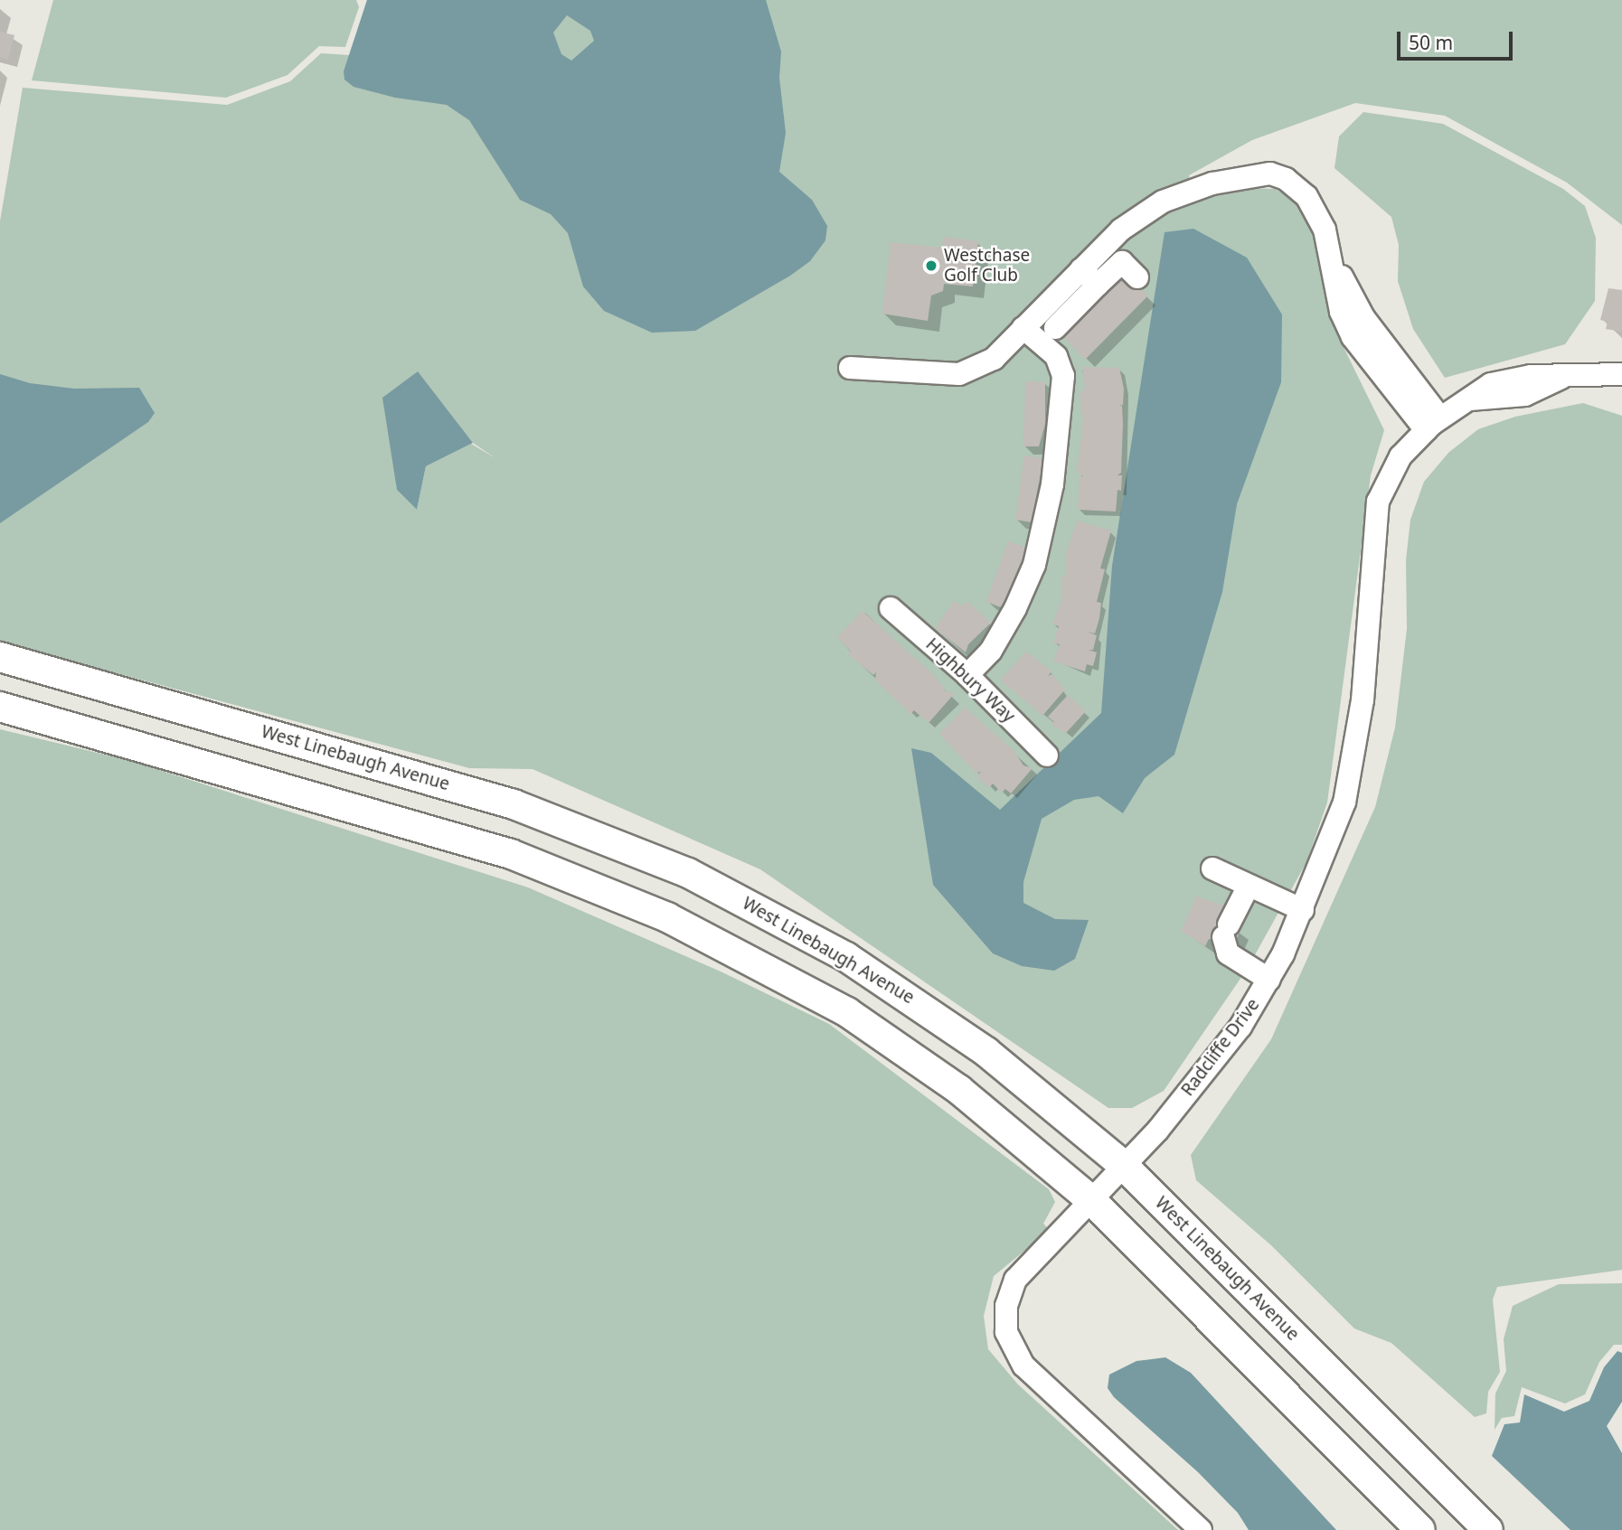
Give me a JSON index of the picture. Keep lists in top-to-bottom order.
{
  "streets": {
    "main road": ["West Linebaugh Avenue"],
    "street": ["Highbury Way", "Radcliffe Drive"]
  },
  "crossings": [
    ["West Linebaugh Avenue", "Radcliffe Drive"]
  ],
  "places": ["Westchase Golf Club"],
  "scale_bar": "50 m"
}
